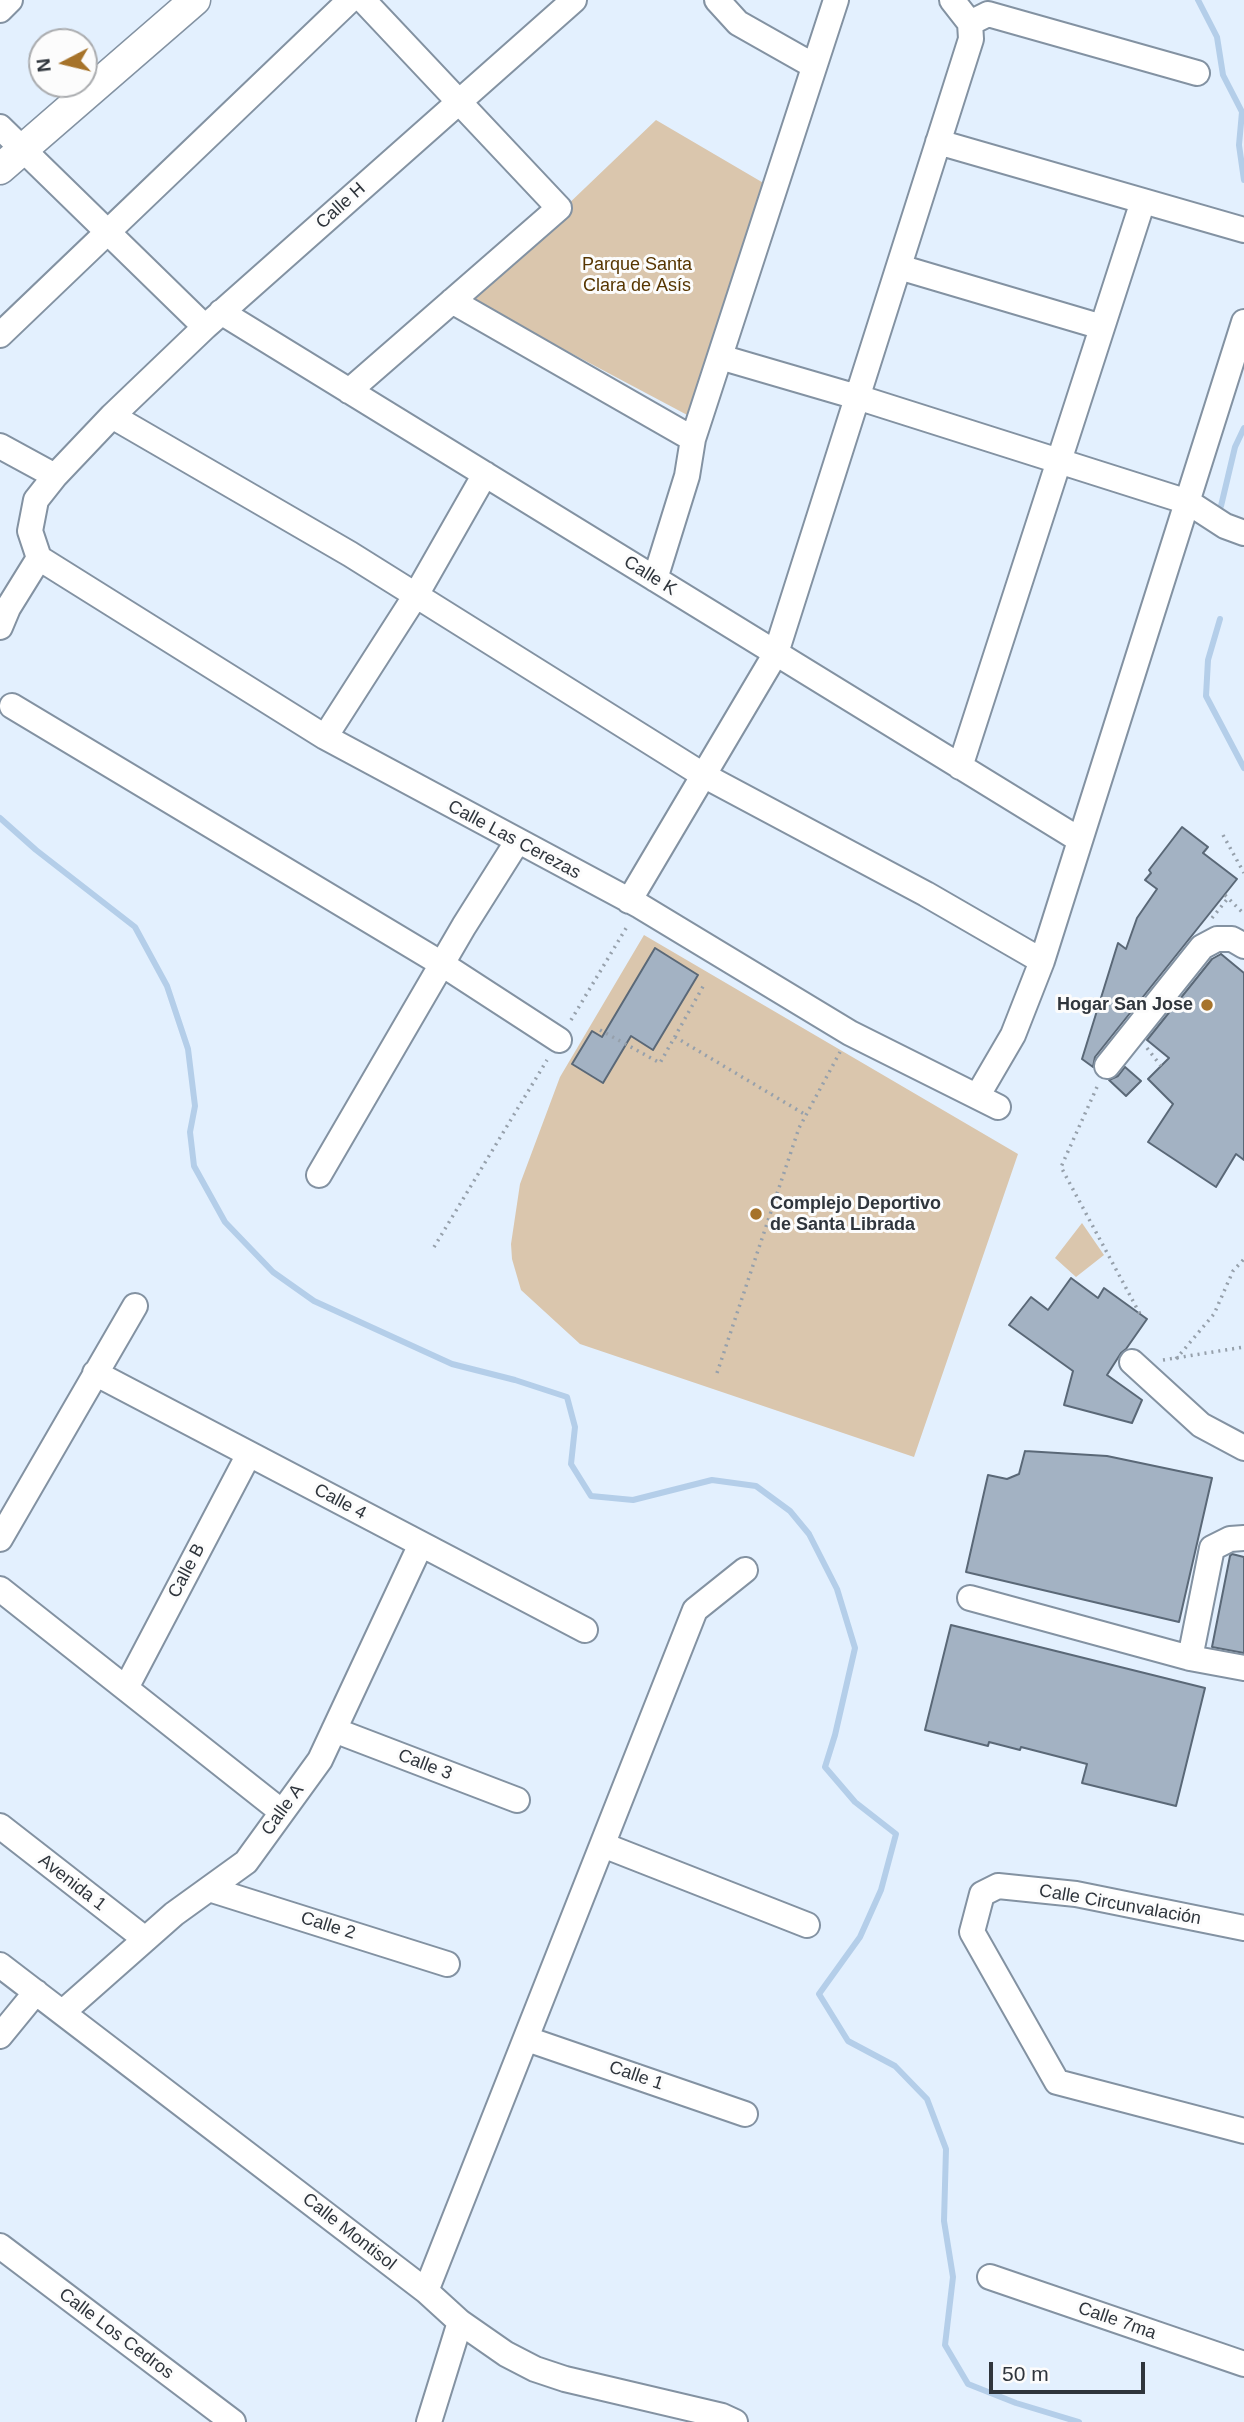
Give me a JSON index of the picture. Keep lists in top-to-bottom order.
{
  "streets": {
    "street": [
      "Calle H",
      "Calle K",
      "Calle Las Cerezas",
      "Calle 4",
      "Calle B",
      "Calle 3",
      "Calle A",
      "Avenida 1",
      "Calle Circunvalación",
      "Calle 2",
      "Calle 1",
      "Calle Montisol",
      "Calle 7ma",
      "Calle Los Cedros"
    ]
  },
  "crossings": [
    ["Calle H", "Calle K"],
    ["Calle H", "Calle Las Cerezas"],
    ["Calle 4", "Calle B"],
    ["Calle 4", "Calle A"],
    ["Calle 3", "Calle A"],
    ["Calle A", "Avenida 1"],
    ["Calle A", "Calle 2"],
    ["Calle A", "Calle Montisol"]
  ],
  "parks": ["Parque Santa Clara de Asís"],
  "places": ["Hogar San Jose", "Complejo Deportivo de Santa Librada"],
  "scale_bar": "50 m",
  "north": "left"
}
